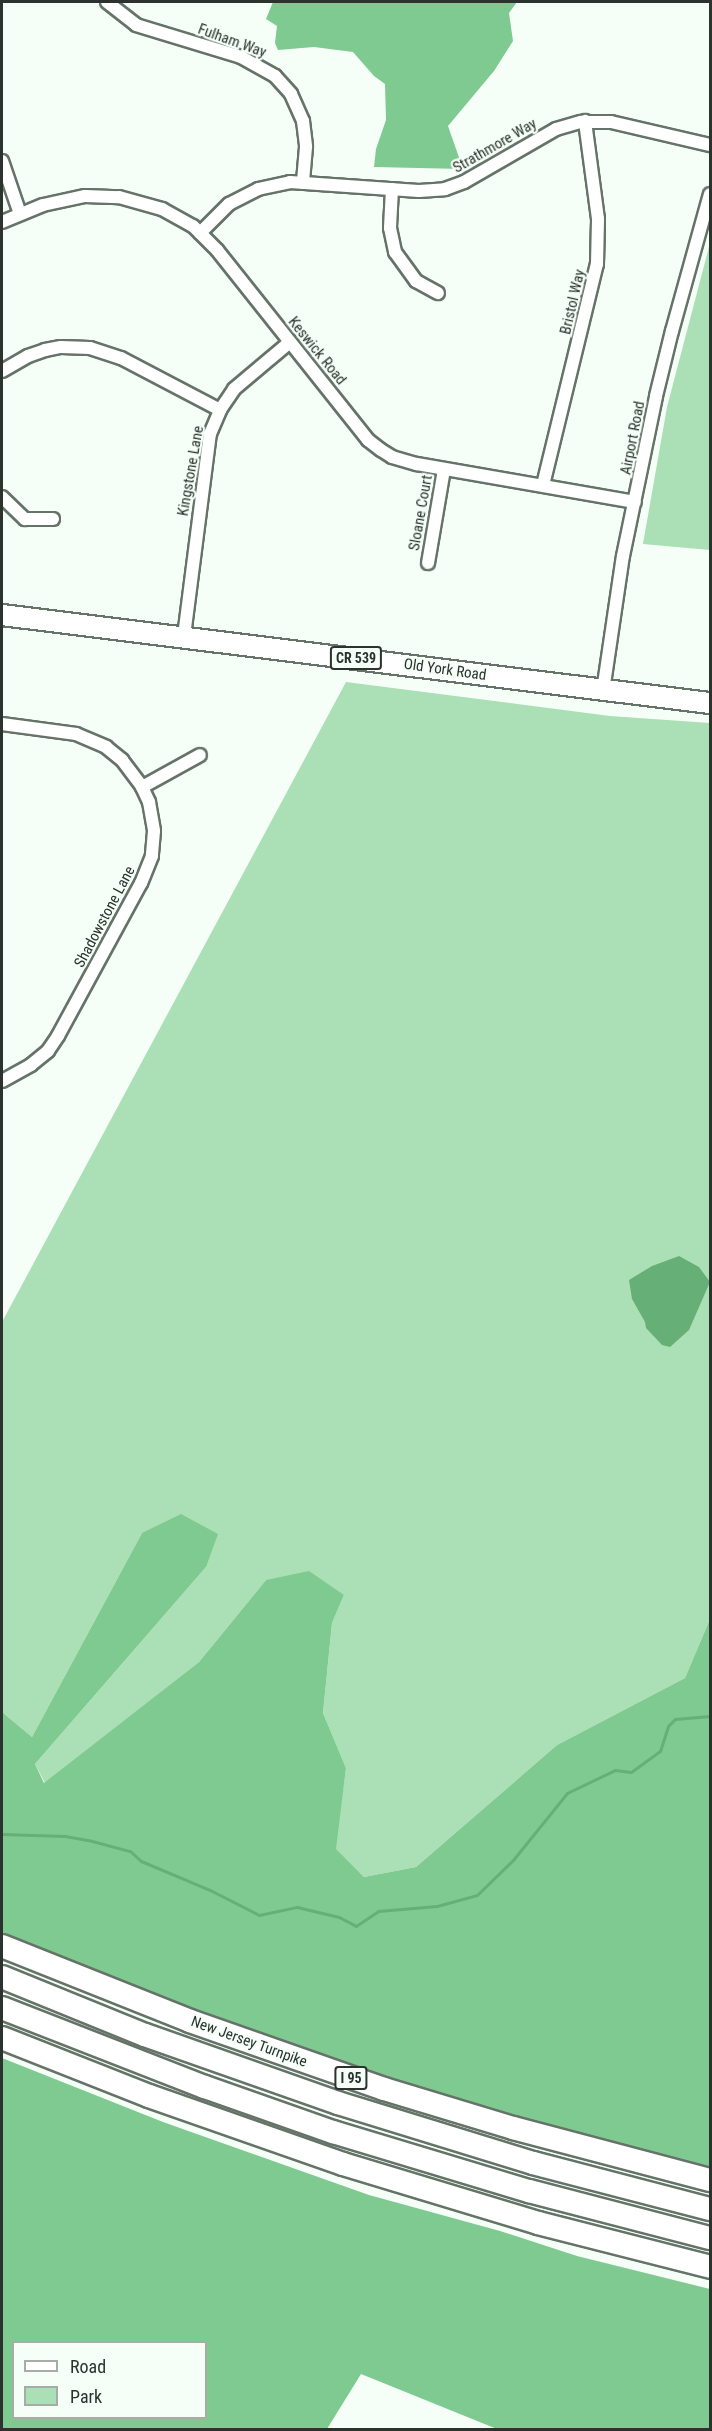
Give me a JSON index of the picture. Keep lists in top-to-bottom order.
{
  "streets": {
    "highway": ["New Jersey Turnpike", "I 95"],
    "main road": ["CR 539", "Old York Road"],
    "street": [
      "Fulham Way",
      "Strathmore Way",
      "Bristol Way",
      "Keswick Road",
      "Airport Road",
      "Kingstone Lane",
      "Sloane Court",
      "Shadowstone Lane"
    ]
  },
  "crossings": [
    ["Fulham Way", "Strathmore Way"],
    ["Strathmore Way", "Bristol Way"],
    ["Strathmore Way", "Keswick Road"],
    ["Bristol Way", "Keswick Road"],
    ["Keswick Road", "Airport Road"],
    ["Keswick Road", "Kingstone Lane"],
    ["Keswick Road", "Sloane Court"],
    ["Airport Road", "Old York Road"],
    ["Kingstone Lane", "Old York Road"]
  ],
  "legend": ["Road", "Park"]
}
